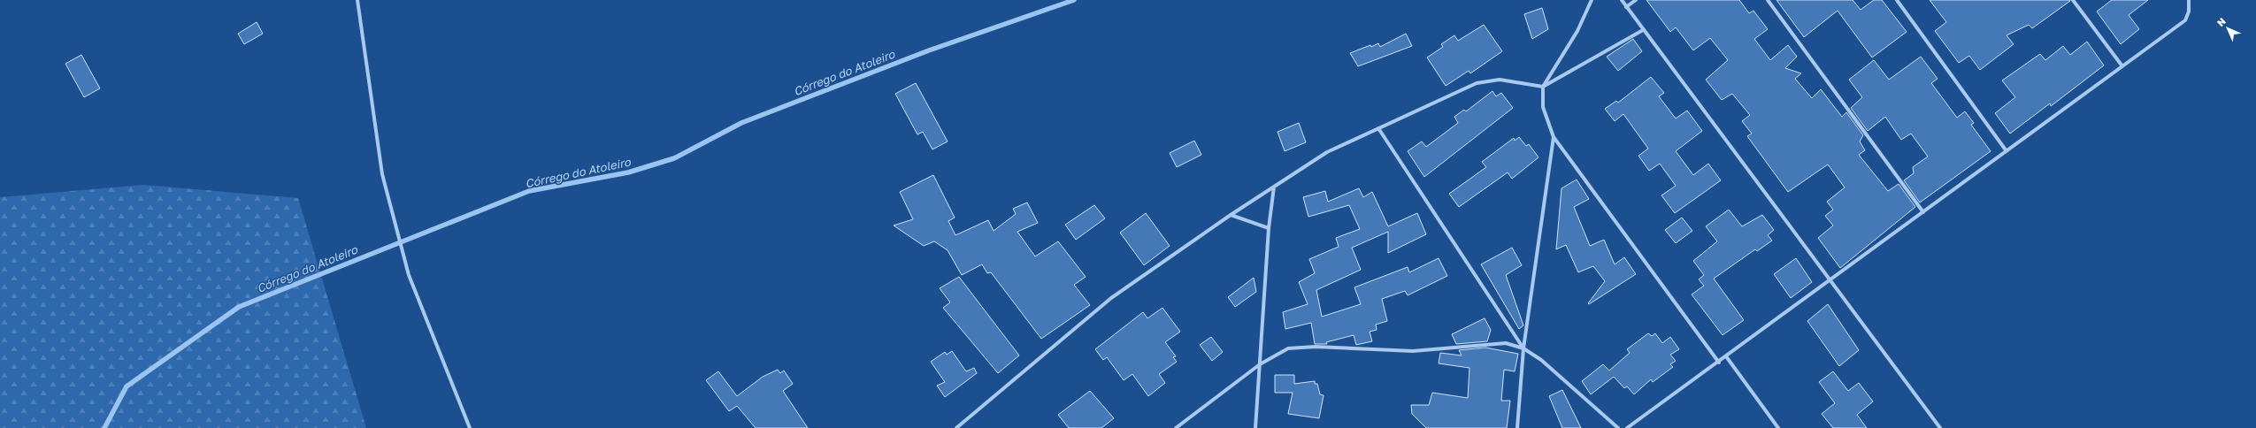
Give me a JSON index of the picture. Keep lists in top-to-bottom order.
{
  "water": ["Córrego do Atoleiro"],
  "north": "top left"
}
